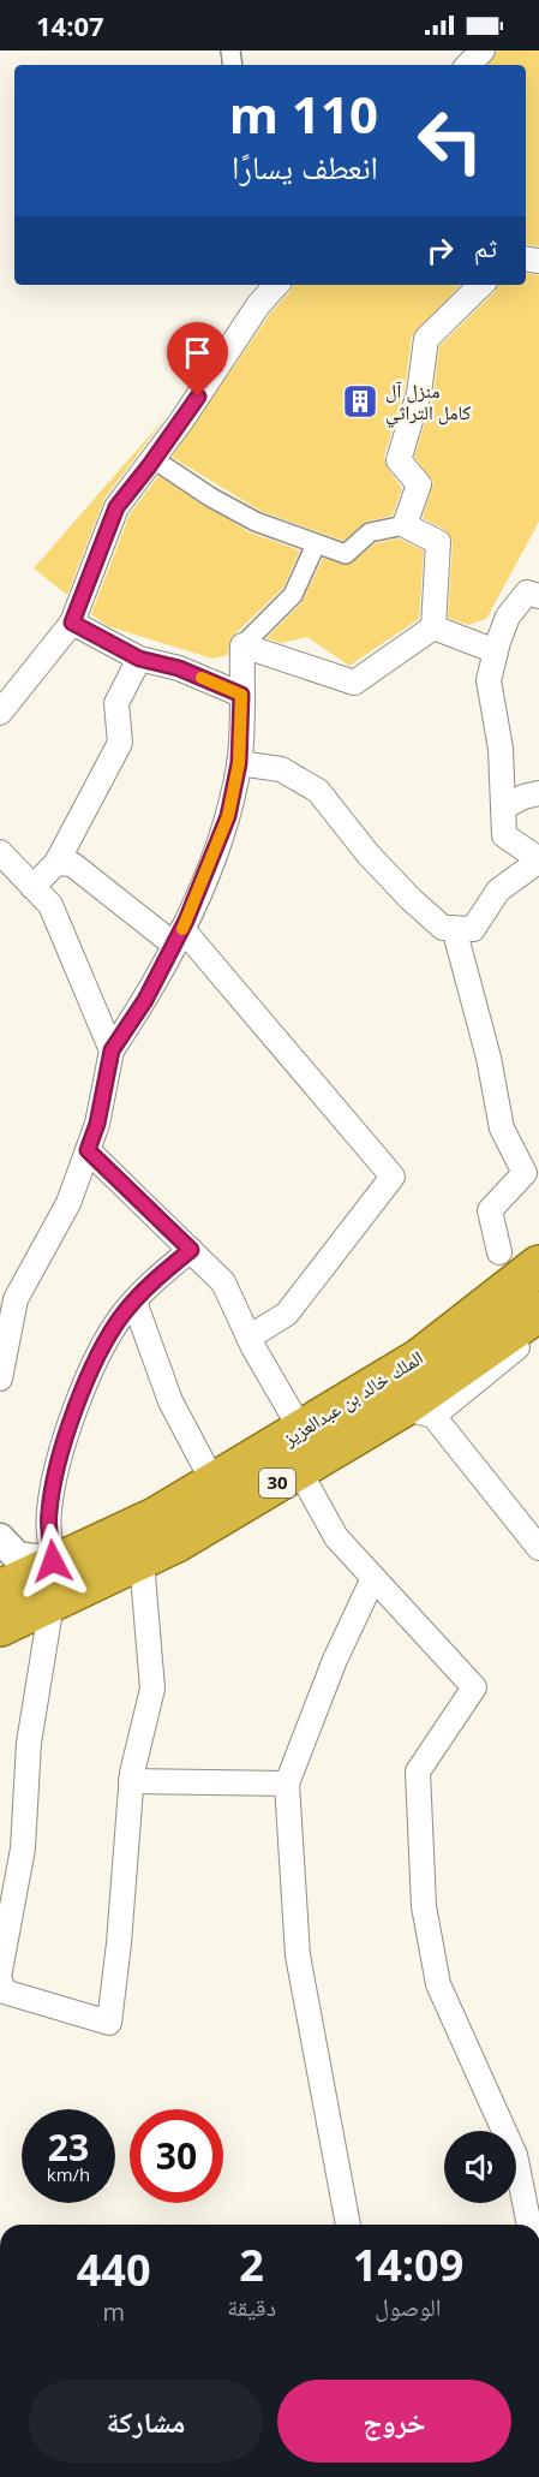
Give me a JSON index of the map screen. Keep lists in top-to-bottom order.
{
  "streets": {
    "highway": ["الملك خالد بن عبدالعزيز", "30"]
  },
  "places": {
    "building": ["منزل آل كامل التراثي"]
  },
  "page": {
    "status": "14:07",
    "turn": ["110 m", "انعطف يسارًا"],
    "then": "ثم",
    "speed": "23 km/h",
    "limit": "30",
    "eta": [
      "14:09",
      "الوصول",
      "2",
      "دقيقة",
      "440",
      "m"
    ],
    "buttons": ["خروج", "مشاركة"]
  }
}
